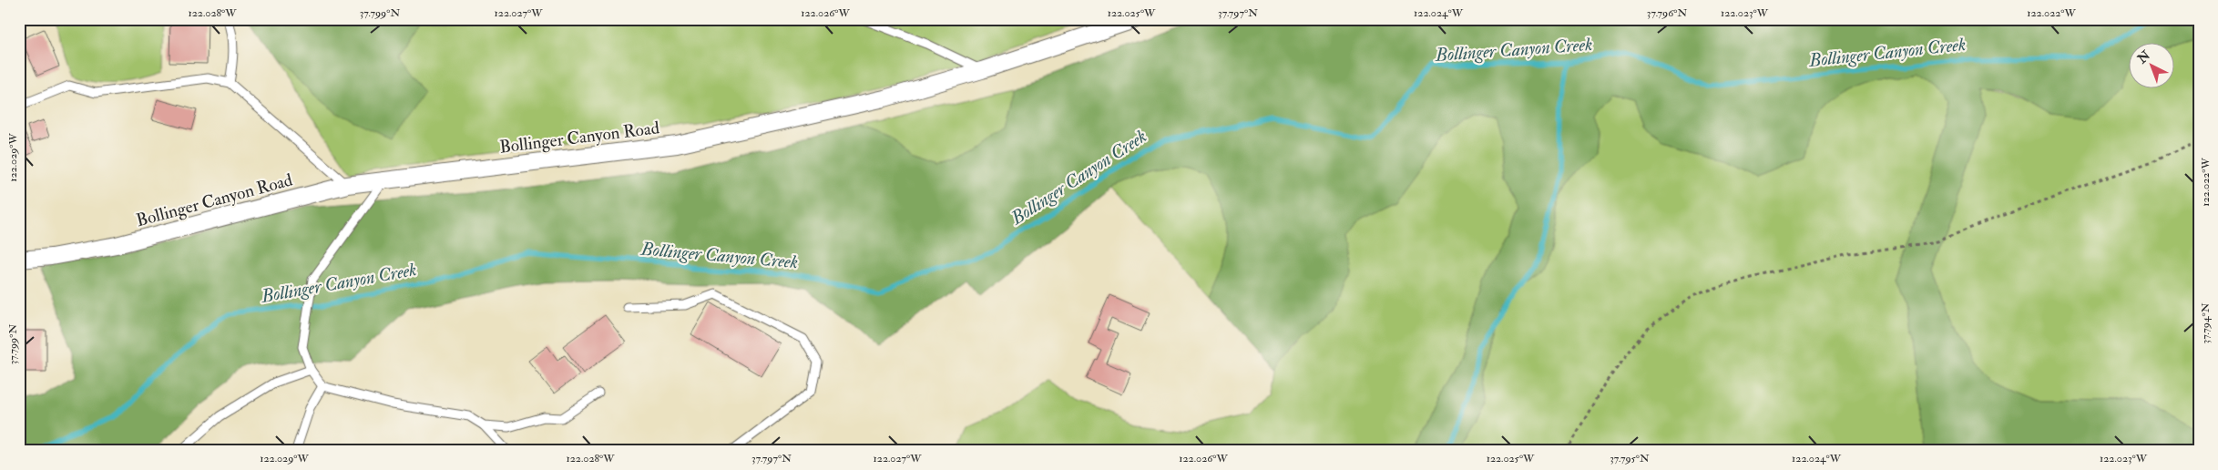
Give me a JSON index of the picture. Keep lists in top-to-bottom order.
{
  "streets": {
    "street": ["Bollinger Canyon Road"]
  },
  "water": ["Bollinger Canyon Creek"],
  "north": "top left",
  "coordinates": [
    "122.028°W",
    "37.799°N",
    "122.027°W",
    "122.026°W",
    "122.025°W",
    "37.797°N",
    "122.024°W",
    "37.796°N",
    "122.023°W",
    "122.022°W",
    "122.029°W",
    "37.794°N",
    "37.795°N"
  ]
}
